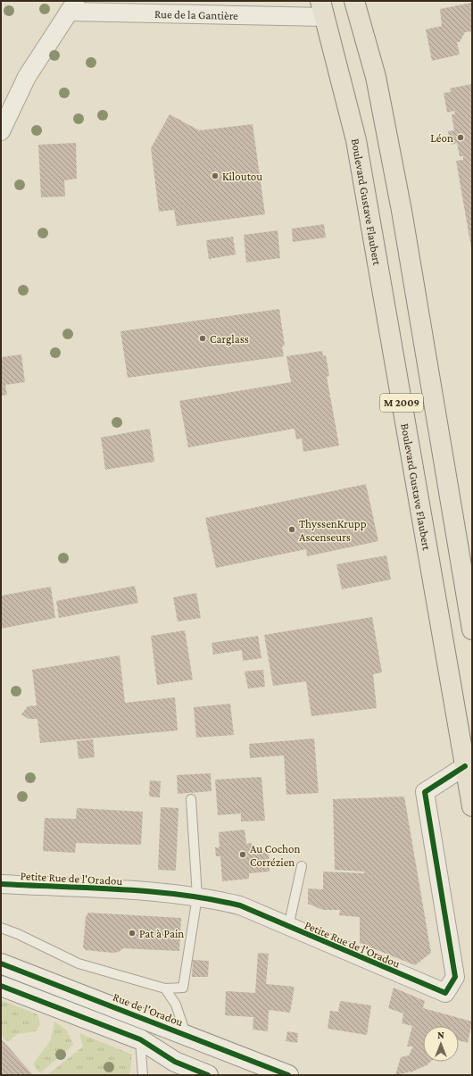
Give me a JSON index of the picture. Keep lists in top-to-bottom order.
{
  "streets": {
    "main road": ["Boulevard Gustave Flaubert", "M 2009", "Rue de l'Oradou"],
    "street": ["Rue de la Gantière", "Petite Rue de l'Oradou"]
  },
  "crossings": [
    ["Rue de la Gantière", "Boulevard Gustave Flaubert"],
    ["Boulevard Gustave Flaubert", "Petite Rue de l'Oradou"]
  ],
  "places": [
    "Léon",
    "Kiloutou",
    "Carglass",
    "ThyssenKrupp Ascenseurs",
    "Au Cochon Corrézien",
    "Pat à Pain"
  ],
  "north": "top"
}
